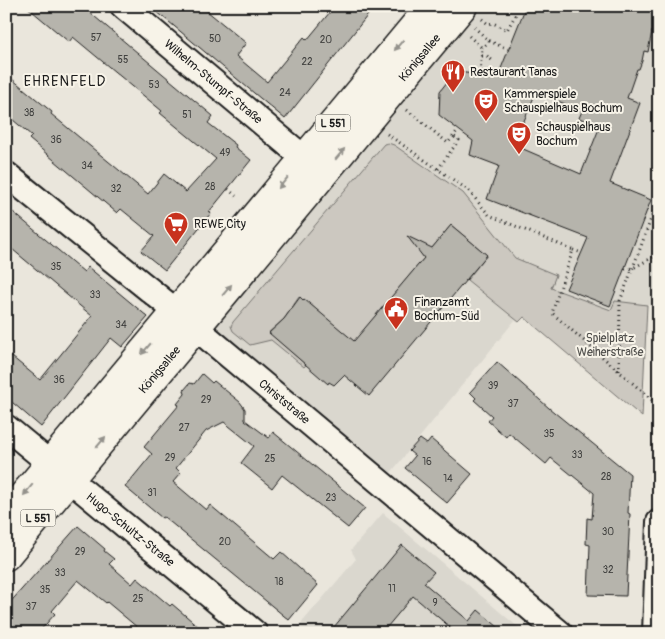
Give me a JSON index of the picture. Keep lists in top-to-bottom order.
{
  "streets": {
    "main road": ["Königsallee", "L 551"],
    "street": ["Wilhelm-Stumpf-Straße", "Christstraße", "Hugo-Schultz-Straße"]
  },
  "crossings": [
    ["Königsallee", "Wilhelm-Stumpf-Straße"],
    ["Königsallee", "Christstraße"],
    ["Königsallee", "Hugo-Schultz-Straße"]
  ],
  "districts": ["EHRENFELD"],
  "parks": ["Spielplatz Weiherstraße"],
  "places": {
    "restaurant": ["Restaurant Tanas"],
    "theatre": ["Kammerspiele Schauspielhaus Bochum", "Schauspielhaus Bochum"],
    "supermarket": ["REWE City"],
    "public building": ["Finanzamt Bochum-Süd"]
  },
  "house_numbers": [
    "57",
    "50",
    "20",
    "55",
    "22",
    "53",
    "24",
    "38",
    "51",
    "36",
    "49",
    "34",
    "28",
    "32",
    "35",
    "33",
    "34",
    "36",
    "39",
    "29",
    "37",
    "27",
    "35",
    "33",
    "29",
    "25",
    "16",
    "28",
    "14",
    "31",
    "23",
    "30",
    "20",
    "29",
    "32",
    "33",
    "18",
    "11",
    "35",
    "25",
    "9",
    "37"
  ]
}
